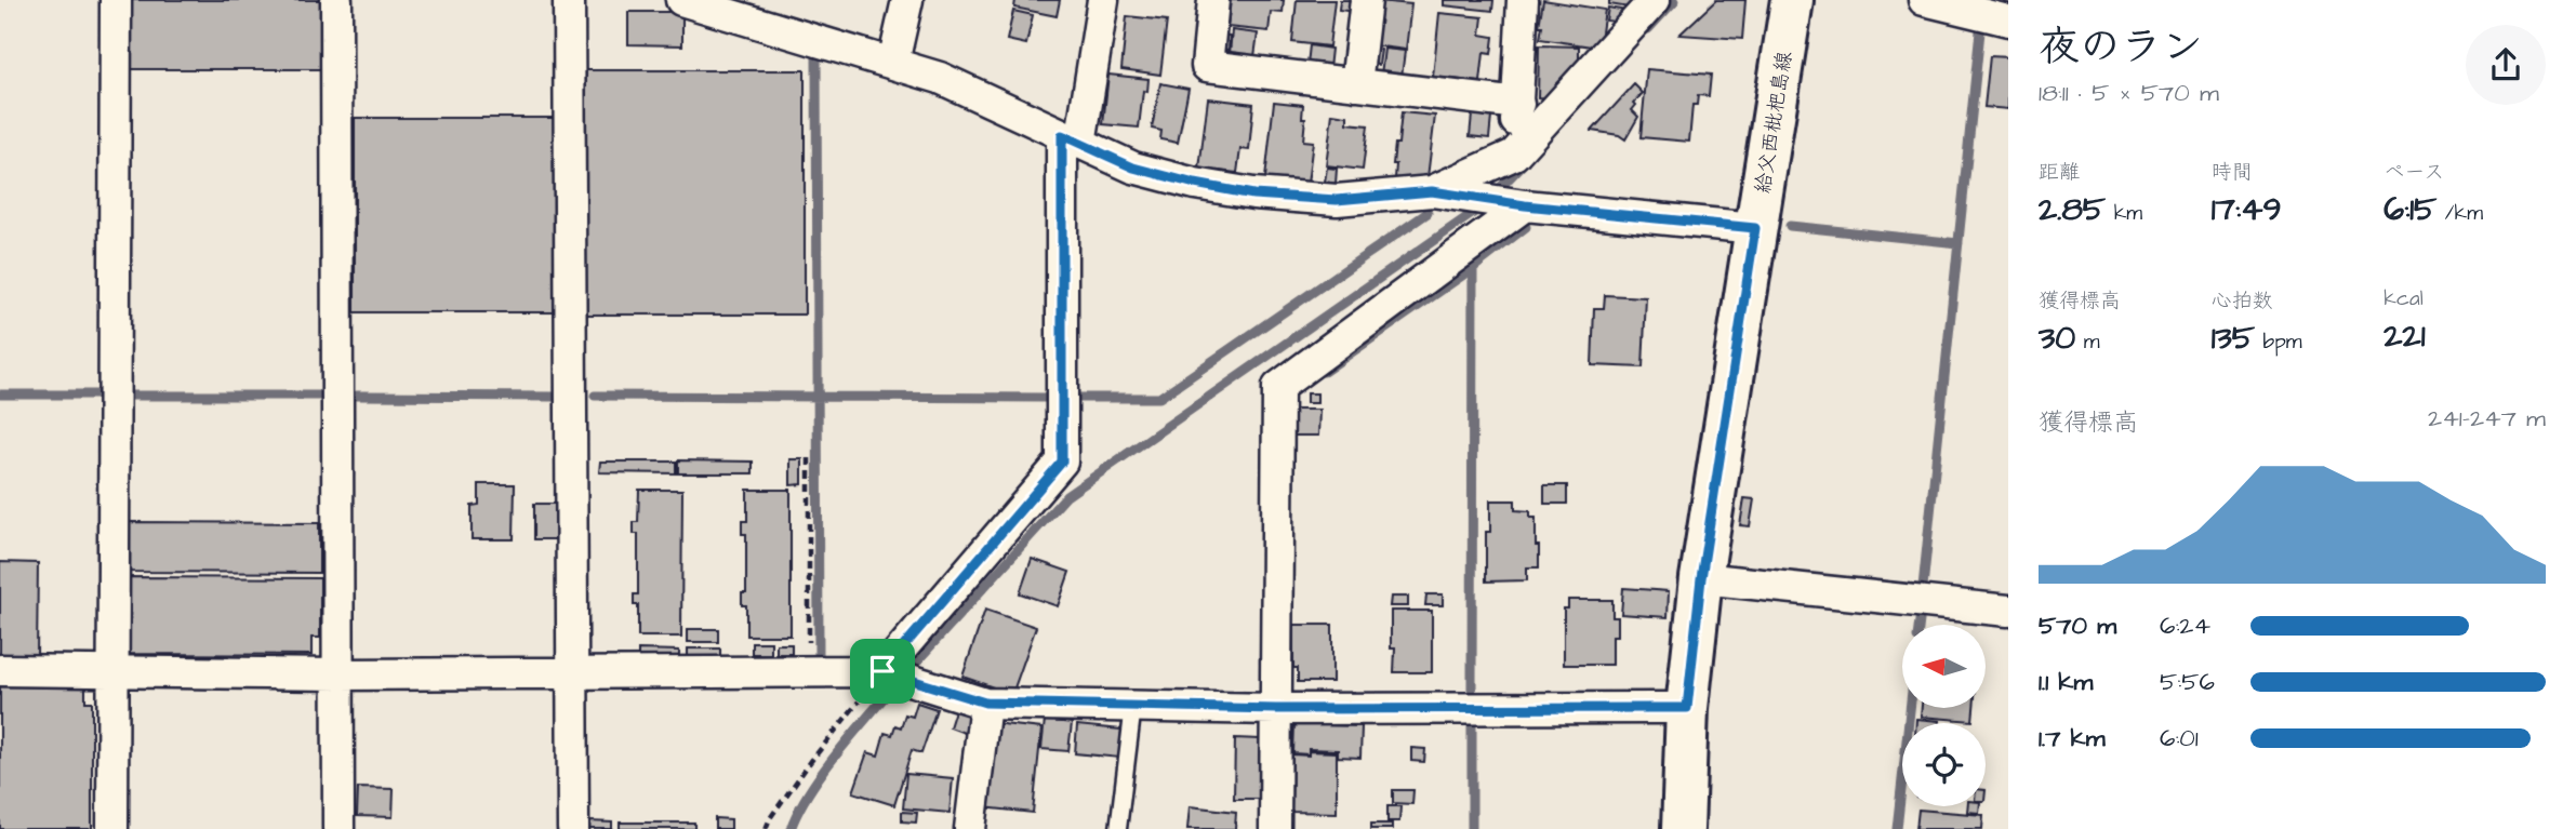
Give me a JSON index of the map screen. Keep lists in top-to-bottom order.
{
  "streets": {
    "main road": ["給父西枇杷島線"]
  },
  "north": "left",
  "page": {
    "heading": ["夜のラン", "18:11 · 5 × 570 m"],
    "stats": [
      ["距離", "2.85 km"],
      ["時間", "17:49"],
      ["ペース", "6:15 /km"],
      ["獲得標高", "30 m"],
      ["心拍数", "135 bpm"],
      ["kcal", "221"]
    ],
    "chart": ["獲得標高", "241–247 m"],
    "list": [
      {
        "name": "570 m",
        "note": "6:24"
      },
      {
        "name": "1.1 km",
        "note": "5:56"
      },
      {
        "name": "1.7 km",
        "note": "6:01"
      }
    ]
  }
}
